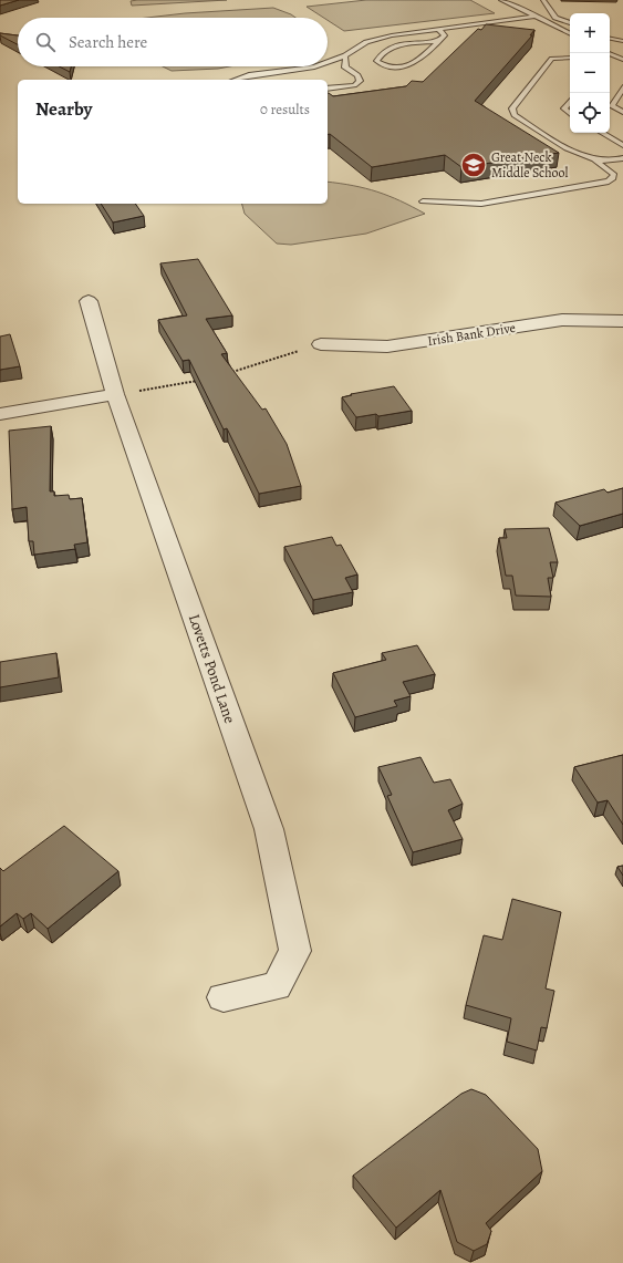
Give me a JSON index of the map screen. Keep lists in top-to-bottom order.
{
  "streets": {
    "street": ["Irish Bank Drive", "Lovetts Pond Lane"]
  },
  "places": {
    "school or university": ["Great Neck Middle School"]
  },
  "page": {
    "map_buttons": ["+", "−"],
    "search": "Search here",
    "heading": ["Nearby", "0 results"]
  }
}
